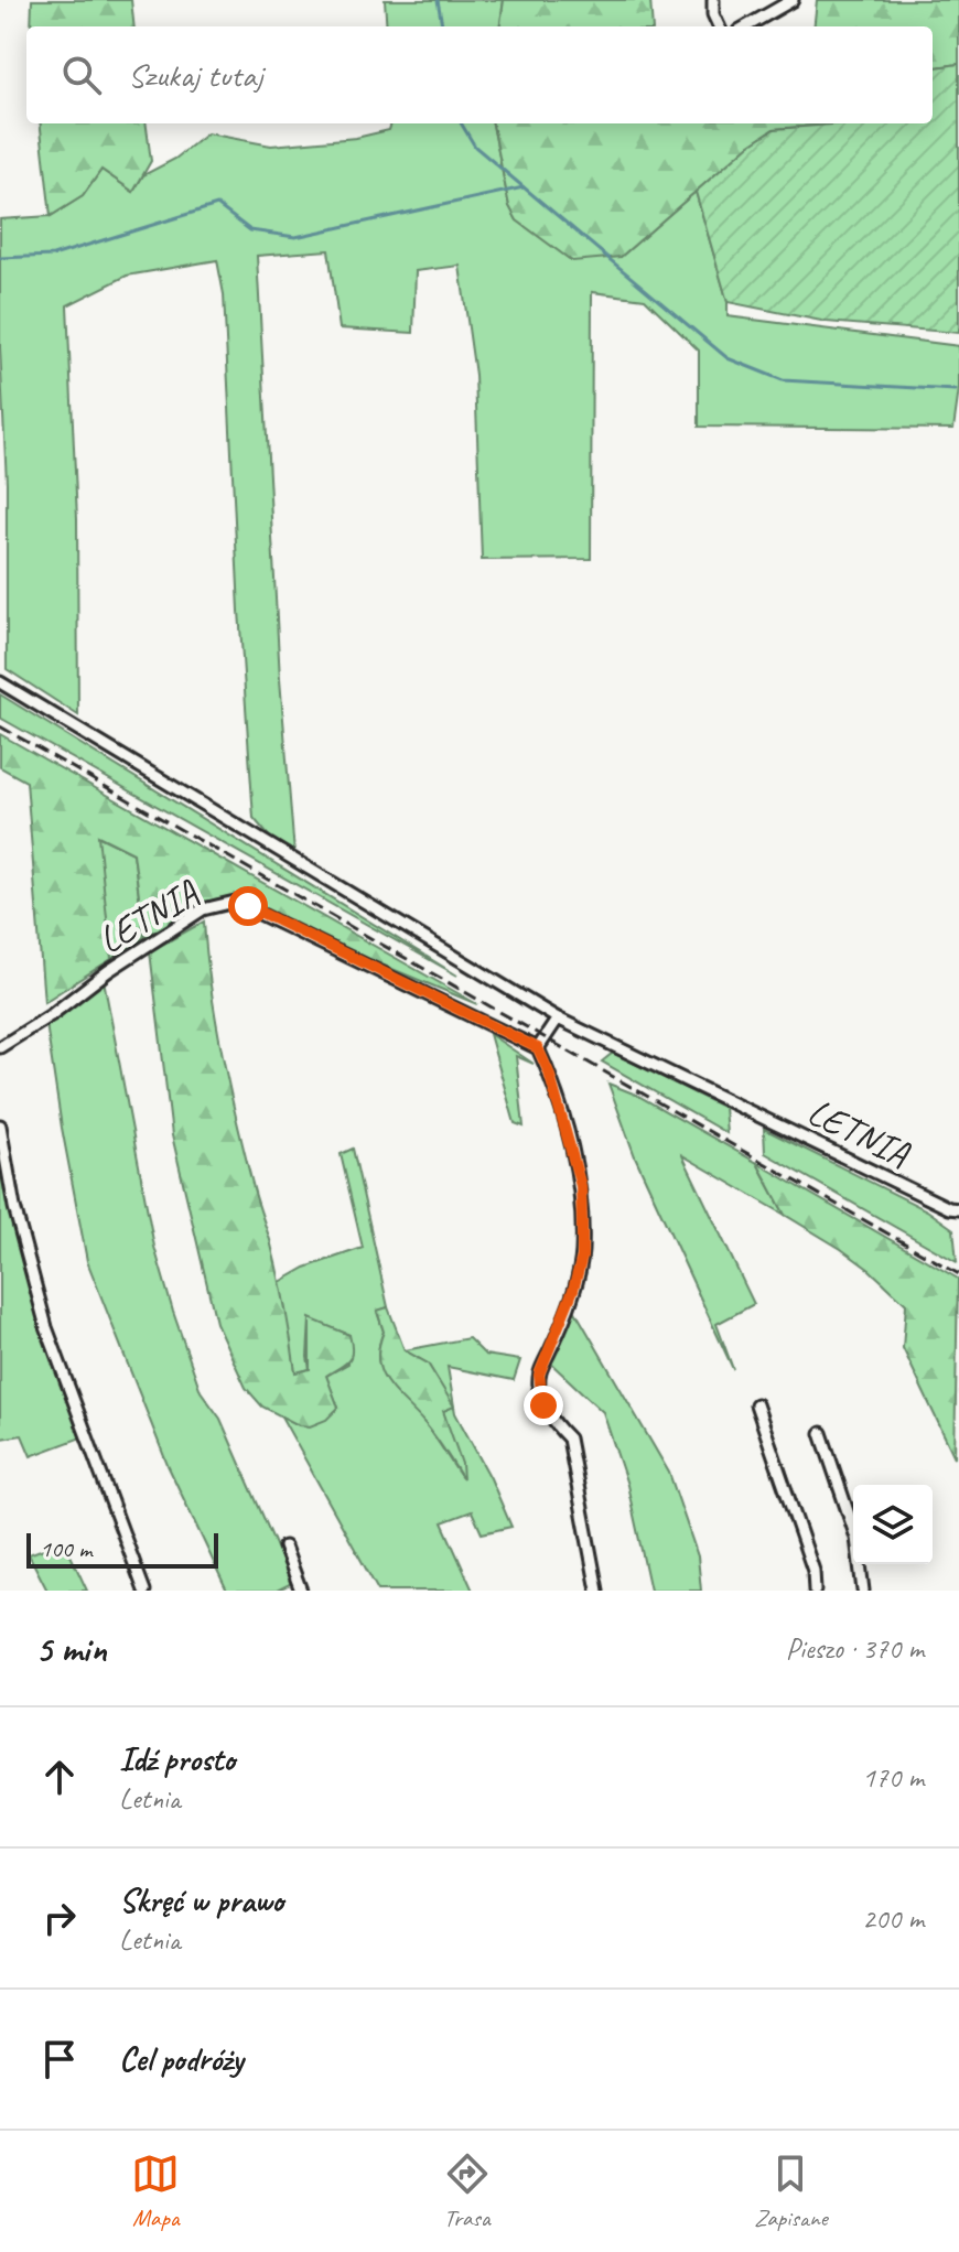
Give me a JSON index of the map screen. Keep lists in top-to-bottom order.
{
  "streets": {
    "street": ["LETNIA"]
  },
  "scale_bar": "100 m",
  "page": {
    "search": "Szukaj tutaj",
    "scale": "100 m",
    "heading": ["5 min", "Pieszo · 370 m"],
    "list": [
      ["Idź prosto", "Letnia", "170 m"],
      ["Skręć w prawo", "Letnia", "200 m"],
      "Cel podróży"
    ],
    "nav": ["Mapa", "Trasa", "Zapisane"]
  }
}
